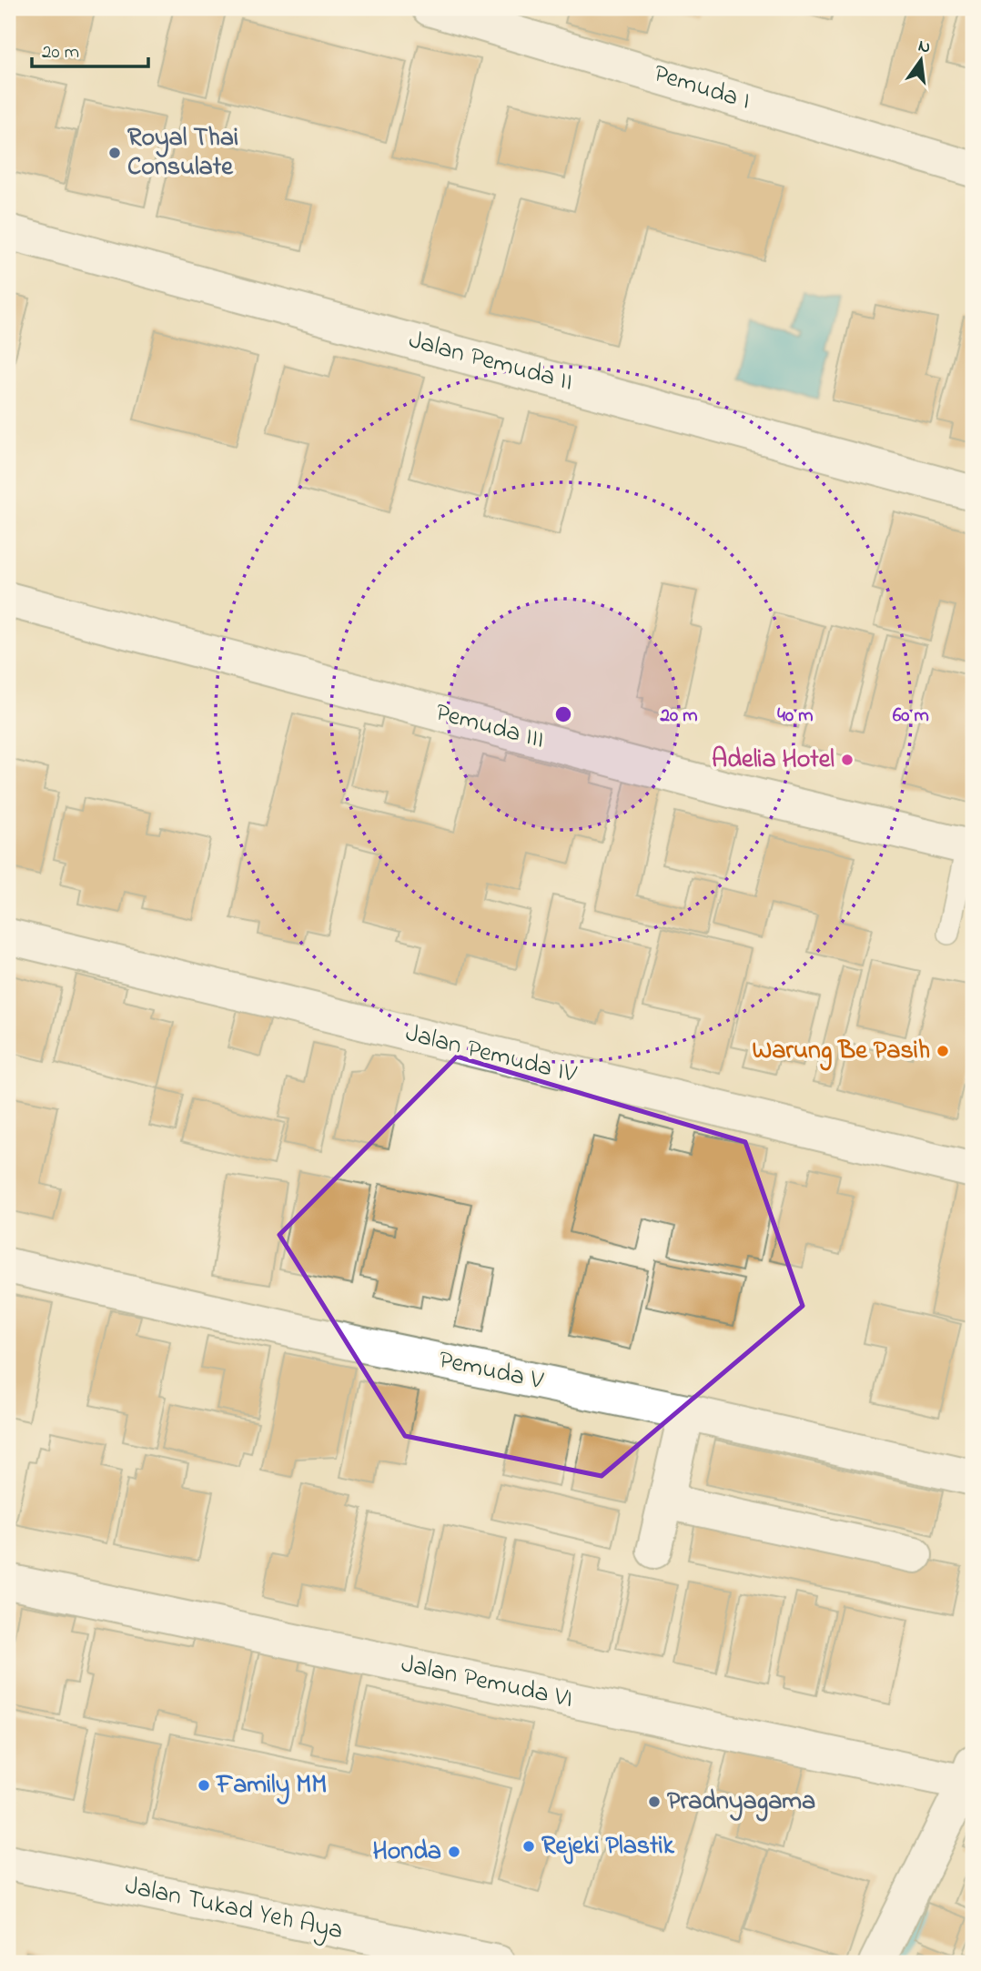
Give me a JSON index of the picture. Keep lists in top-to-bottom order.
{
  "streets": {
    "street": [
      "Pemuda I",
      "Jalan Pemuda II",
      "Pemuda III",
      "Jalan Pemuda IV",
      "Pemuda V",
      "Jalan Pemuda VI",
      "Jalan Tukad Yeh Aya"
    ]
  },
  "places": [
    "Royal Thai Consulate",
    "Adelia Hotel",
    "Warung Be Pasih",
    "Family MM",
    "Pradnyagama",
    "Rejeki Plastik",
    "Honda"
  ],
  "scale_bar": "20 m",
  "north": "top",
  "rings": ["20 m", "40 m", "60 m"]
}
